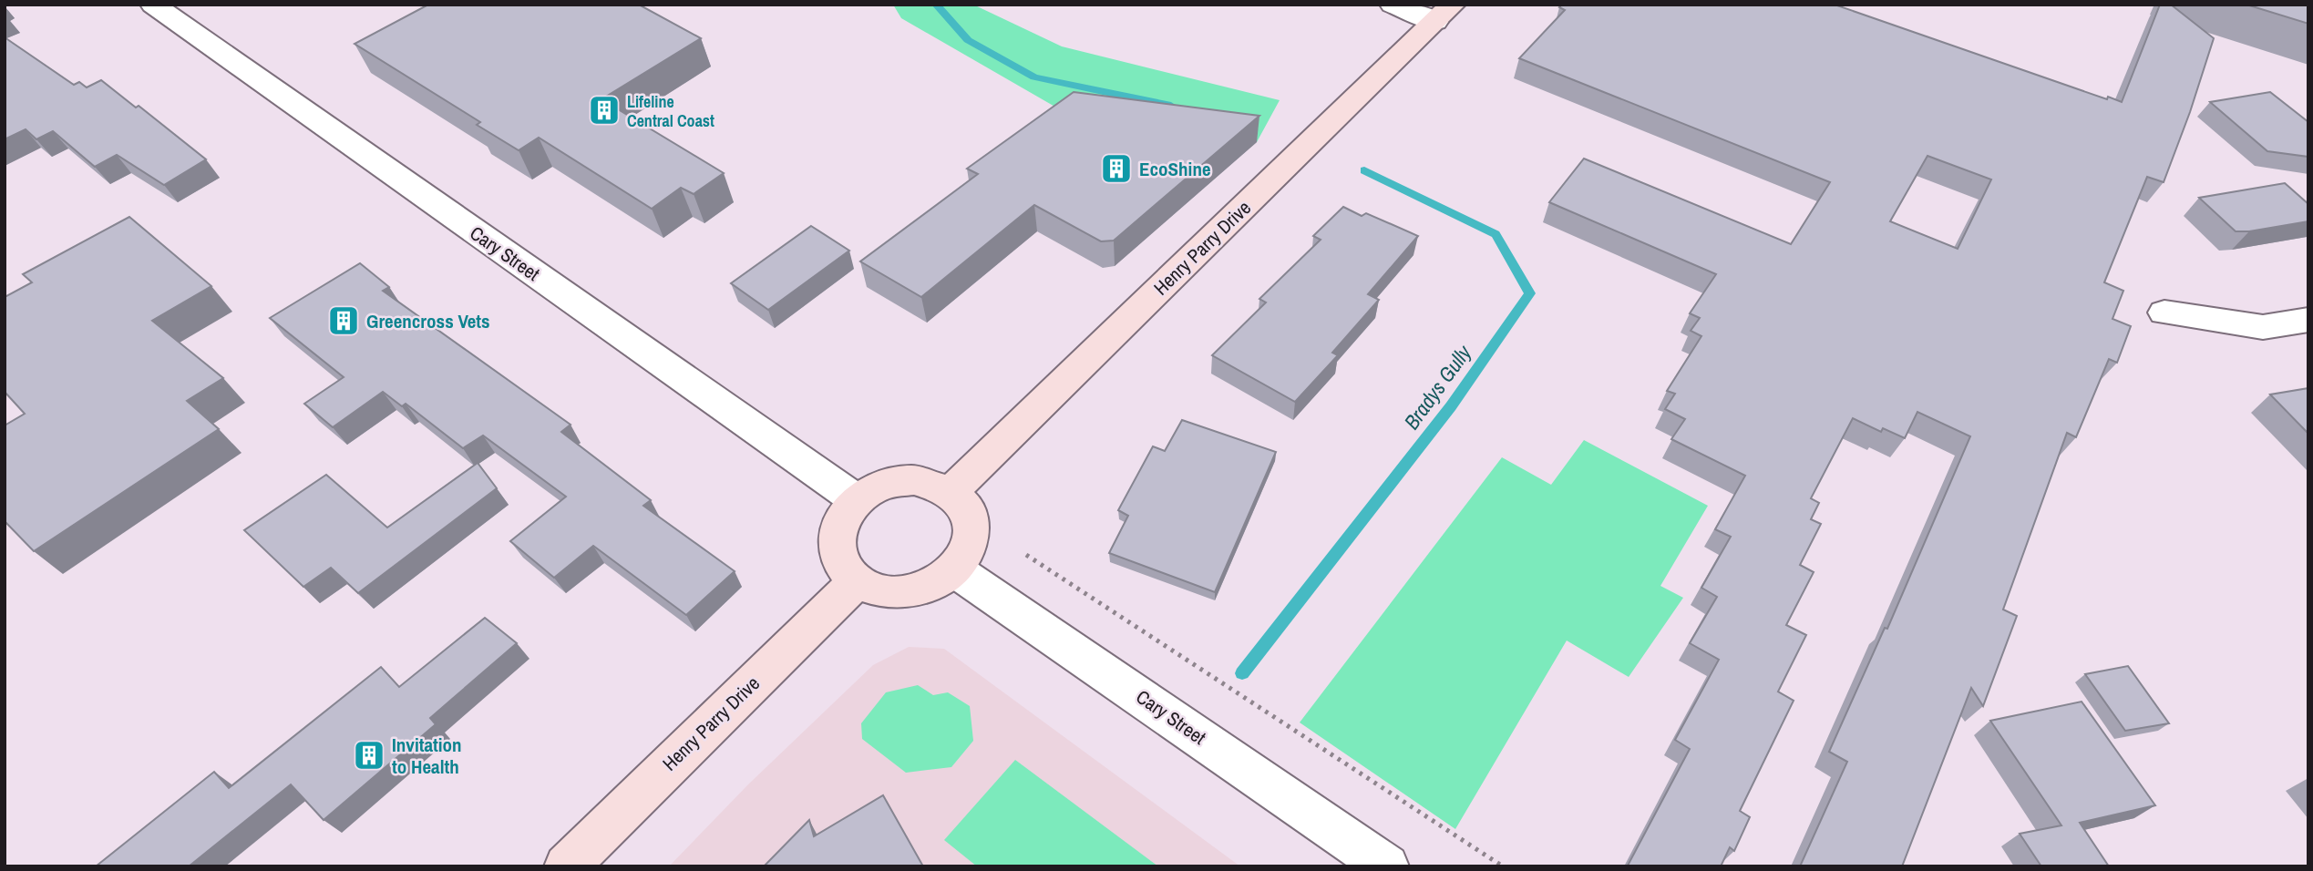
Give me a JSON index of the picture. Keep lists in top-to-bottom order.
{
  "streets": {
    "main road": ["Henry Parry Drive"],
    "street": ["Cary Street"]
  },
  "crossings": [
    ["Henry Parry Drive", "Cary Street"]
  ],
  "water": ["Bradys Gully"],
  "places": {
    "building": [
      "Lifeline Central Coast",
      "EcoShine",
      "Greencross Vets",
      "Invitation to Health"
    ]
  }
}
